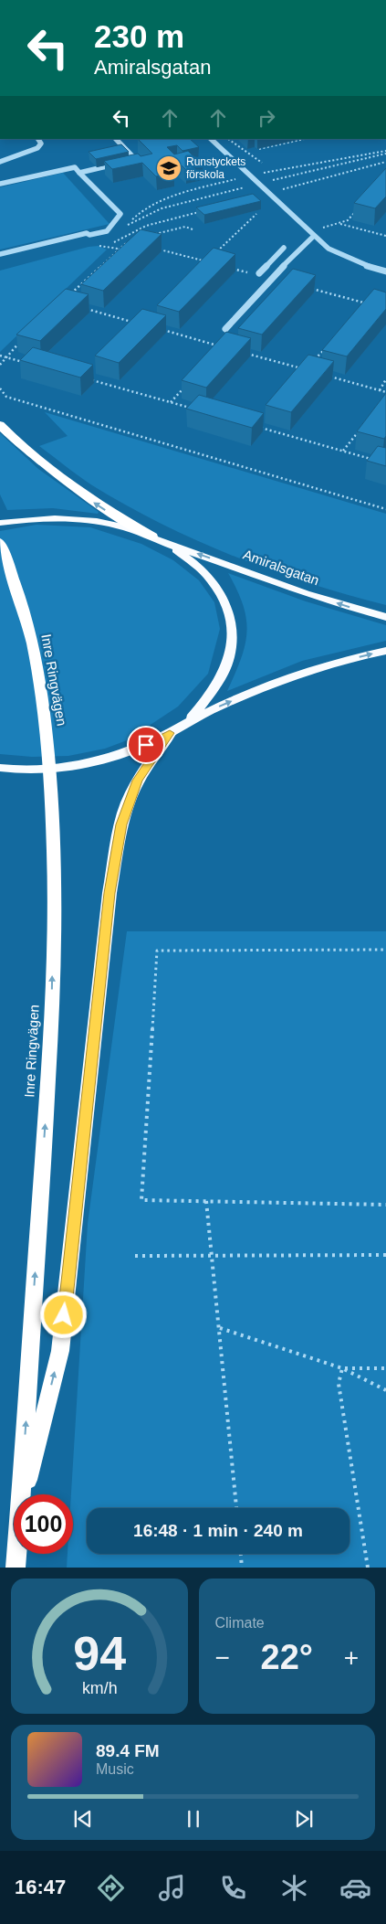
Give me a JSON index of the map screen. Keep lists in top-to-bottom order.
{
  "streets": {
    "highway": ["Inre Ringvägen"],
    "main road": ["Amiralsgatan"]
  },
  "places": {
    "school or university": ["Runstyckets förskola"]
  },
  "page": {
    "turn": ["230 m", "Amiralsgatan"],
    "limit": "100",
    "trip": "16:48 · 1 min · 240 m",
    "tile": "Climate",
    "heat": ["−", "22°", "+"],
    "song": ["89.4 FM", "Music"],
    "tabs": "16:47",
    "gauge": ["94", "km/h"]
  }
}
